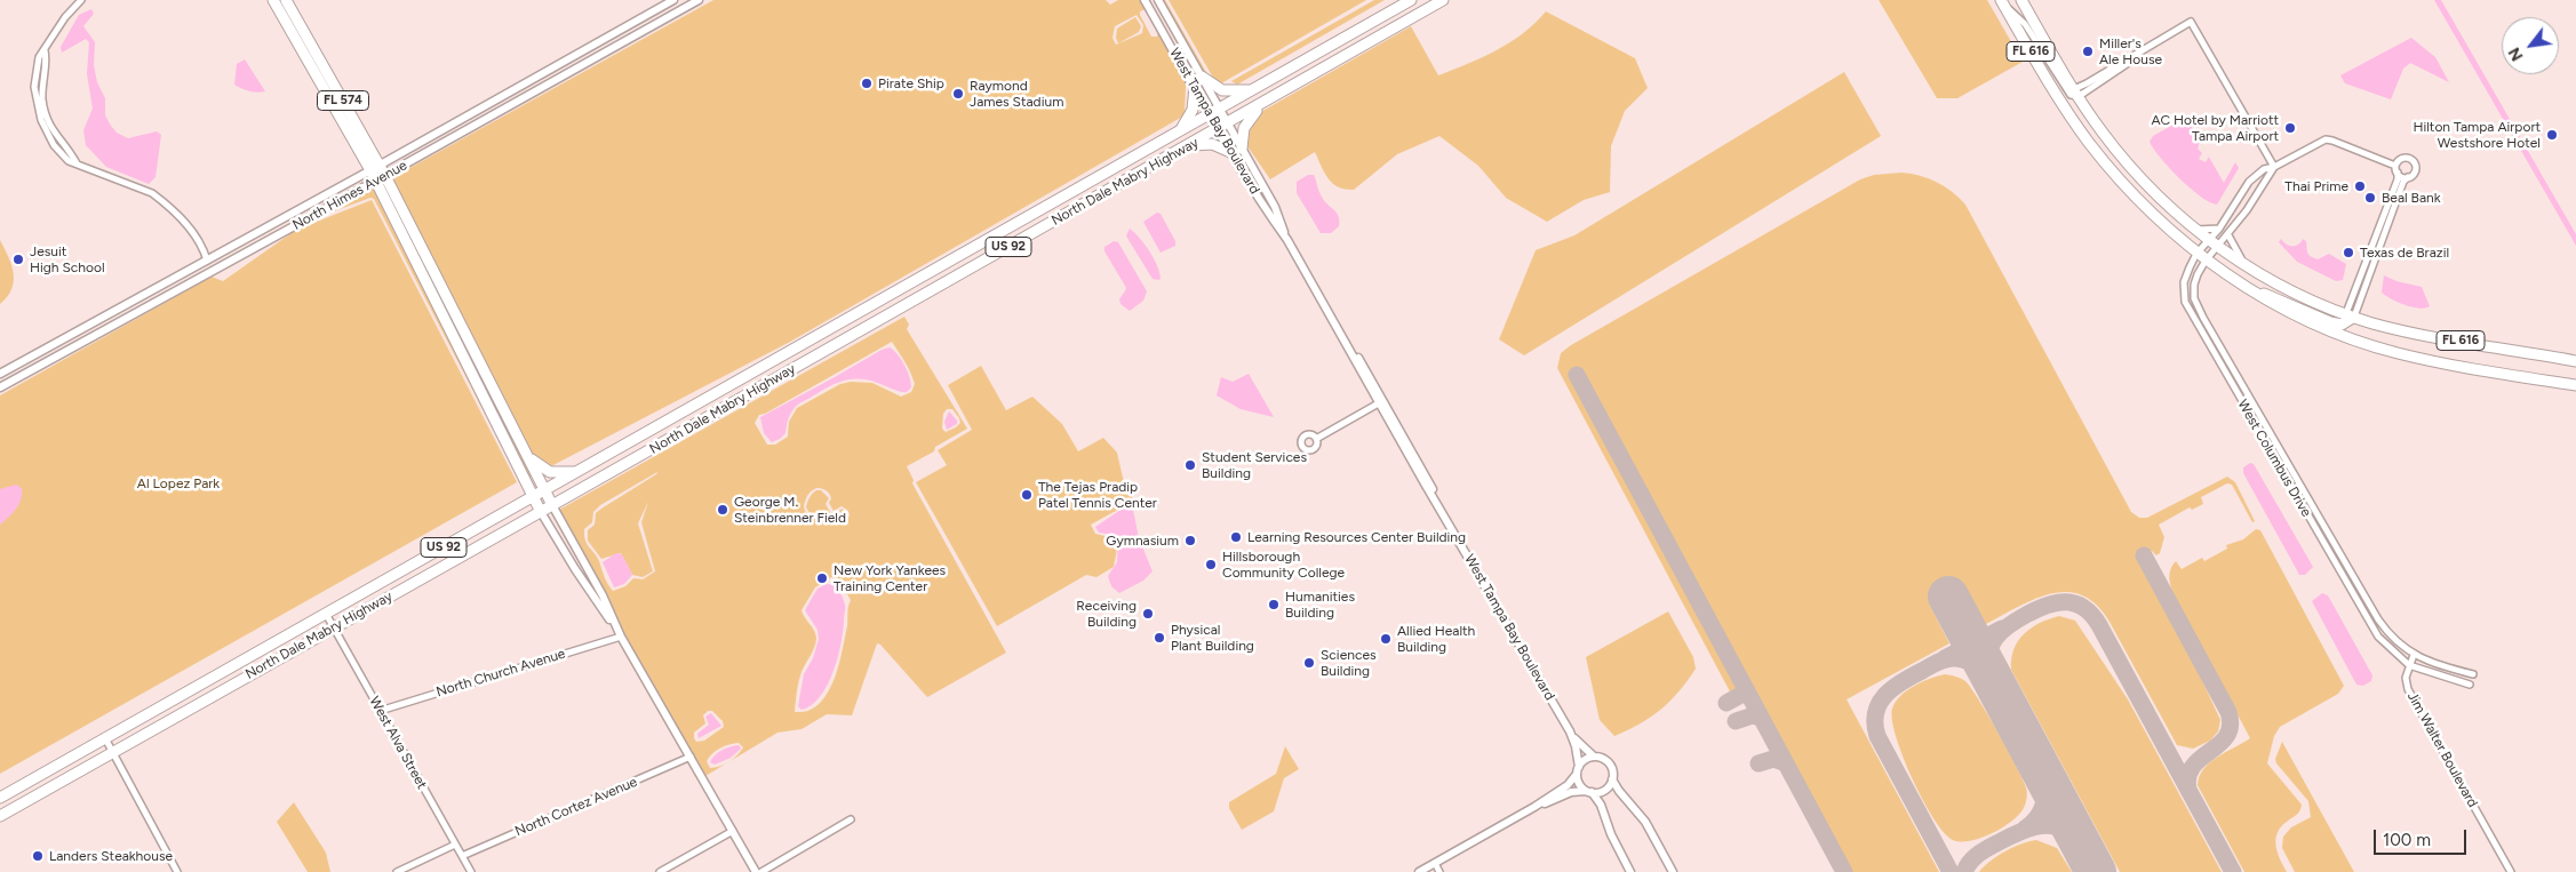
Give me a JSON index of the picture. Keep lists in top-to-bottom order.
{
  "streets": {
    "main road": [
      "FL 616",
      "FL 574",
      "North Dale Mabry Highway",
      "US 92"
    ],
    "street": [
      "West Tampa Bay Boulevard",
      "North Himes Avenue",
      "West Columbus Drive",
      "North Church Avenue",
      "West Alva Street",
      "Jim Walter Boulevard",
      "North Cortez Avenue"
    ]
  },
  "crossings": [
    ["FL 616", "West Columbus Drive"],
    ["FL 574", "North Dale Mabry Highway"],
    ["FL 574", "North Himes Avenue"],
    ["West Tampa Bay Boulevard", "North Dale Mabry Highway"],
    ["North Dale Mabry Highway", "West Alva Street"],
    ["West Columbus Drive", "Jim Walter Boulevard"],
    ["North Church Avenue", "West Alva Street"],
    ["West Alva Street", "North Cortez Avenue"]
  ],
  "parks": ["Al Lopez Park"],
  "places": [
    "Miller's Ale House",
    "Pirate Ship",
    "Raymond James Stadium",
    "AC Hotel by Marriott Tampa Airport",
    "Hilton Tampa Airport Westshore Hotel",
    "Thai Prime",
    "Beal Bank",
    "Texas de Brazil",
    "Jesuit High School",
    "Student Services Building",
    "The Tejas Pradip Patel Tennis Center",
    "George M. Steinbrenner Field",
    "Learning Resources Center Building",
    "Gymnasium",
    "Hillsborough Community College",
    "New York Yankees Training Center",
    "Humanities Building",
    "Receiving Building",
    "Physical Plant Building",
    "Allied Health Building",
    "Sciences Building",
    "Landers Steakhouse"
  ],
  "scale_bar": "100 m",
  "north": "bottom left"
}
